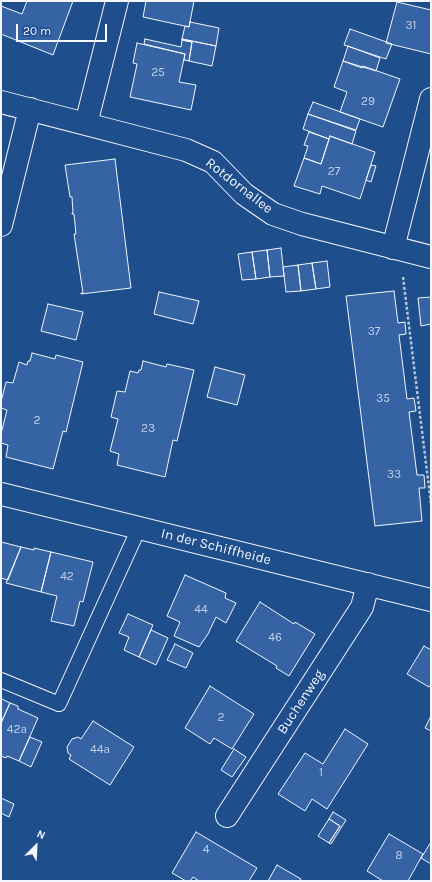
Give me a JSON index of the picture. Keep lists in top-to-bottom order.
{
  "streets": {
    "street": ["Rotdornallee", "In der Schiffheide", "Buchenweg"]
  },
  "crossings": [
    ["In der Schiffheide", "Buchenweg"]
  ],
  "house_numbers": [
    "31",
    "25",
    "29",
    "27",
    "37",
    "35",
    "2",
    "23",
    "33",
    "42",
    "44",
    "46",
    "2",
    "42a",
    "44a",
    "1",
    "4",
    "8"
  ],
  "scale_bar": "20 m",
  "north": "top right"
}
